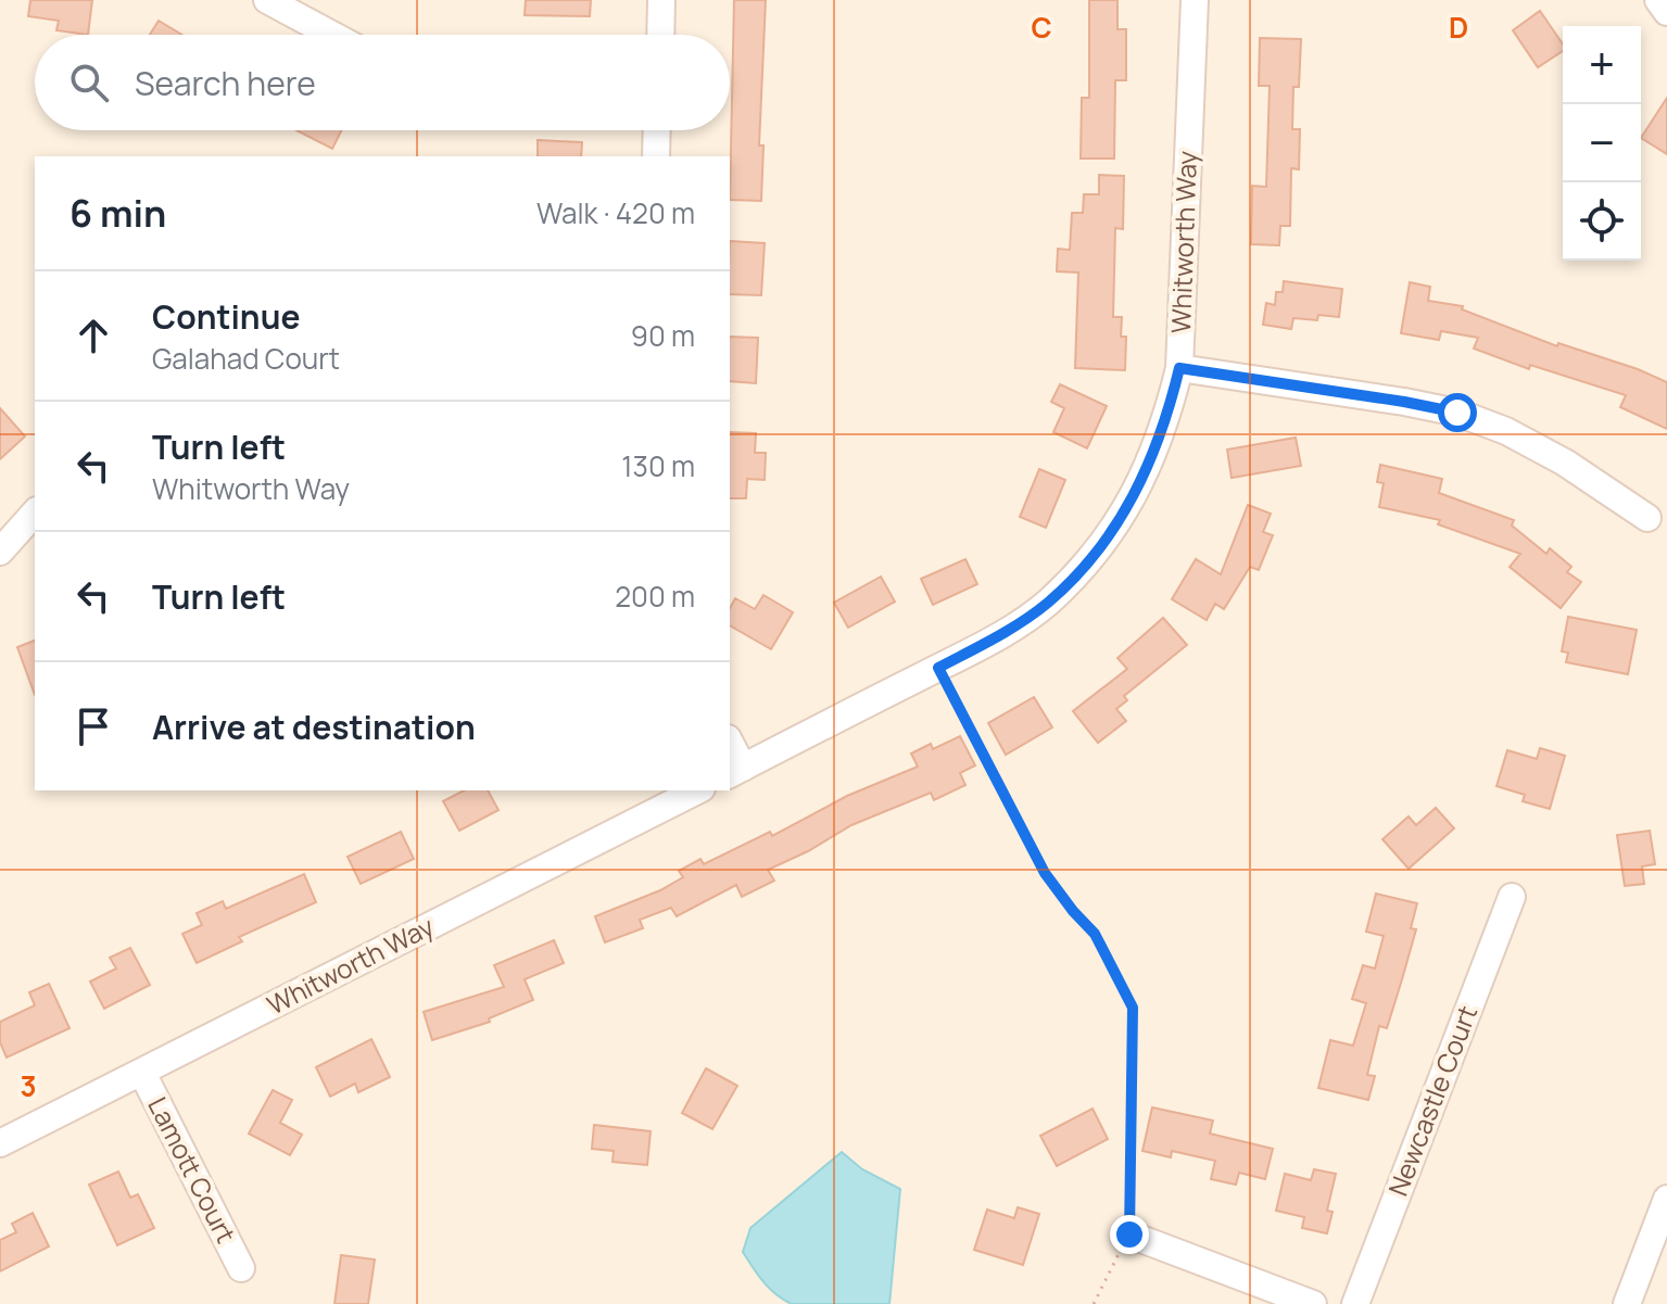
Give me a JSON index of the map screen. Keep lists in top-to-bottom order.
{
  "streets": {
    "street": ["Whitworth Way", "Newcastle Court", "Lamott Court"]
  },
  "crossings": [
    ["Whitworth Way", "Lamott Court"]
  ],
  "page": {
    "map_buttons": ["+", "−"],
    "search": "Search here",
    "heading": ["6 min", "Walk · 420 m"],
    "list": [
      ["Continue", "Galahad Court", "90 m"],
      ["Turn left", "Whitworth Way", "130 m"],
      ["Turn left", "200 m"],
      "Arrive at destination"
    ]
  },
  "grid": {
    "columns": ["C", "D"],
    "rows": ["3"]
  }
}
